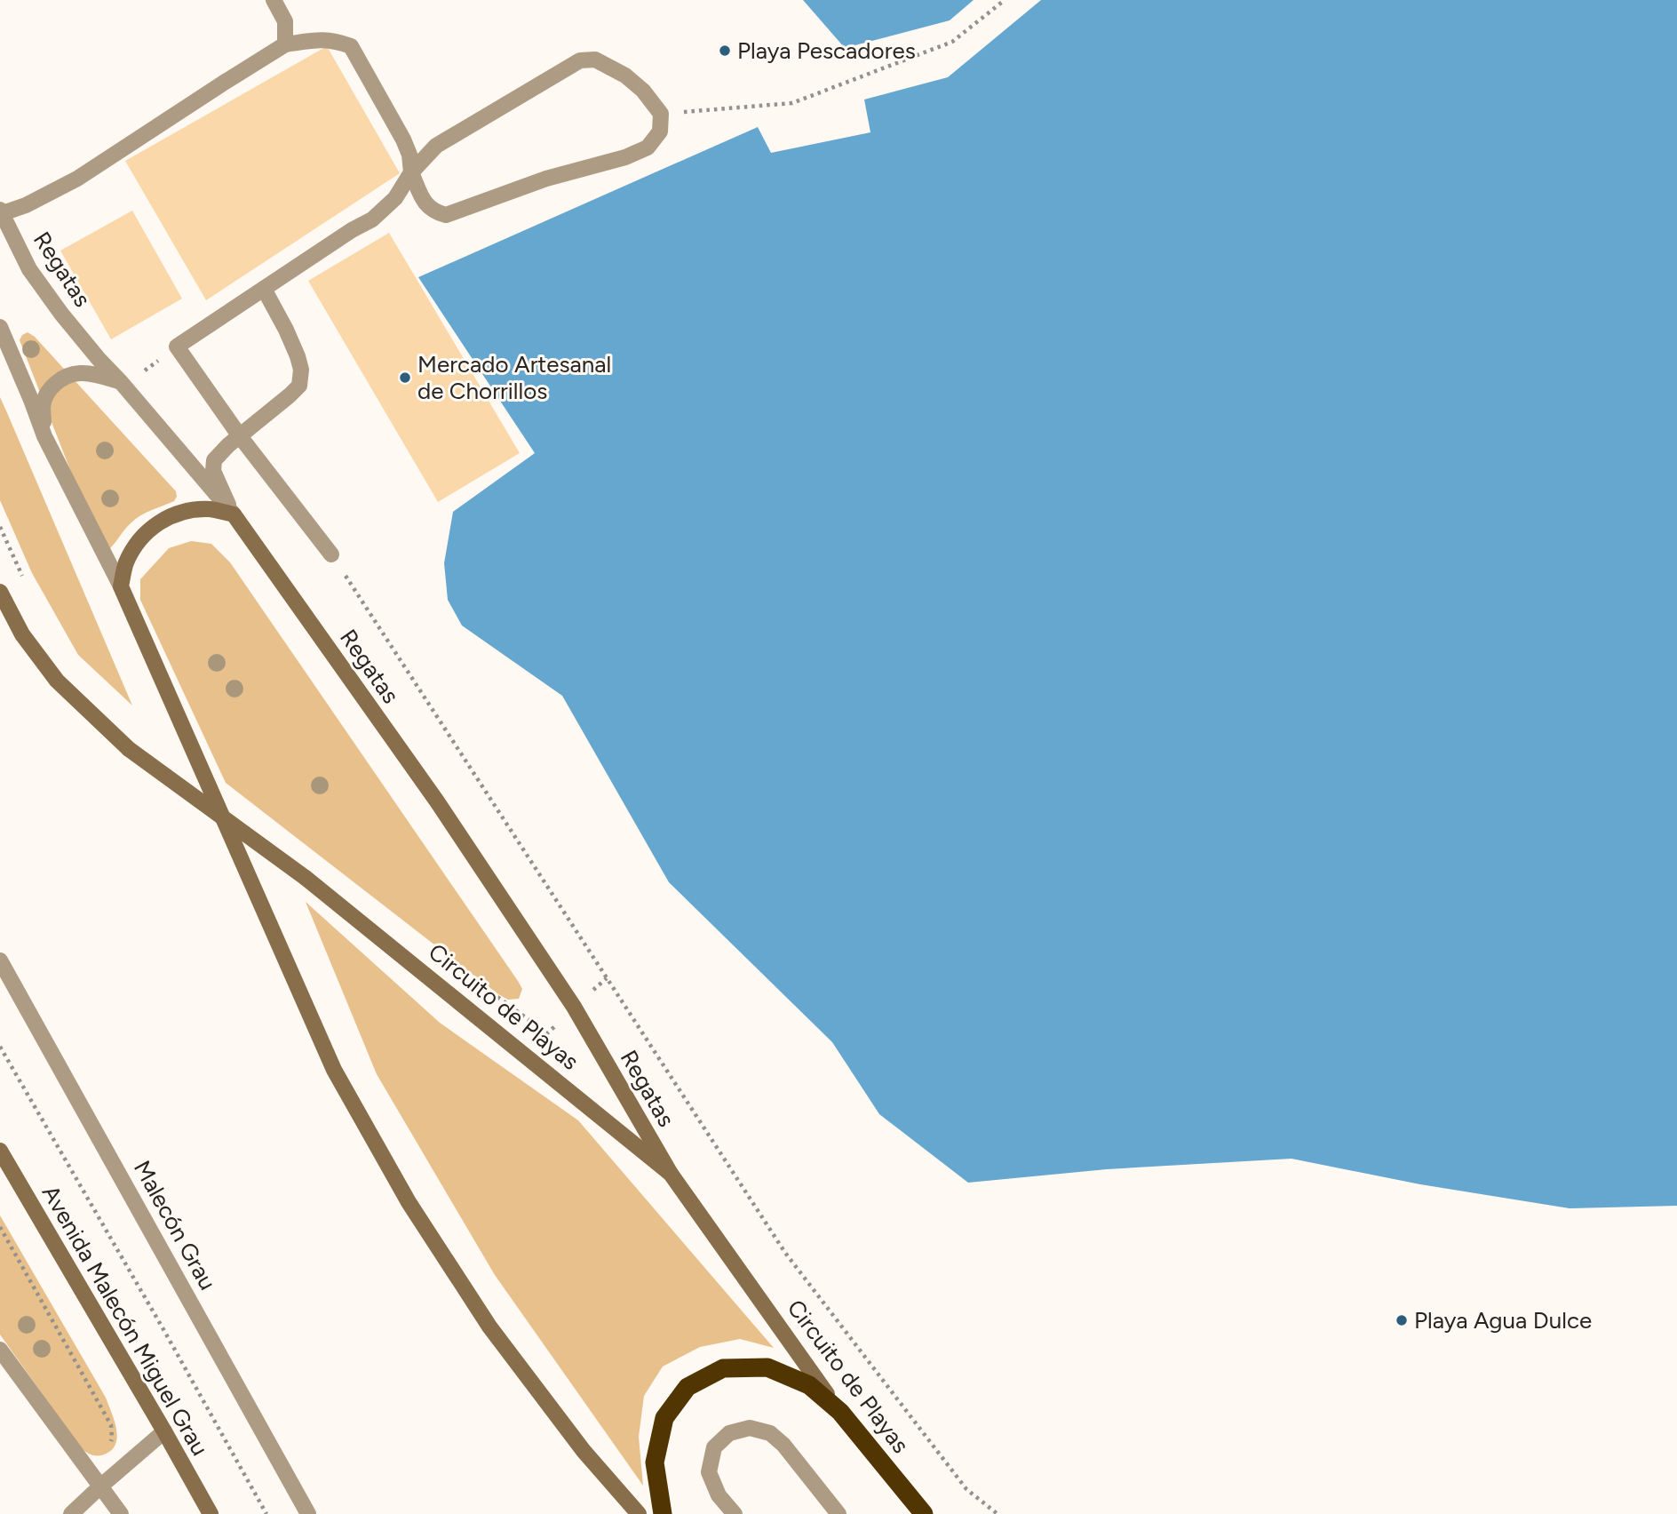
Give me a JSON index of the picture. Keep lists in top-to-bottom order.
{
  "streets": {
    "highway": ["Circuito de Playas"],
    "main road": ["Regatas", "Avenida Malecón Miguel Grau"],
    "street": ["Malecón Grau"]
  },
  "crossings": [
    ["Regatas", "Circuito de Playas"]
  ],
  "places": ["Playa Pescadores", "Mercado Artesanal de Chorrillos", "Playa Agua Dulce"]
}
